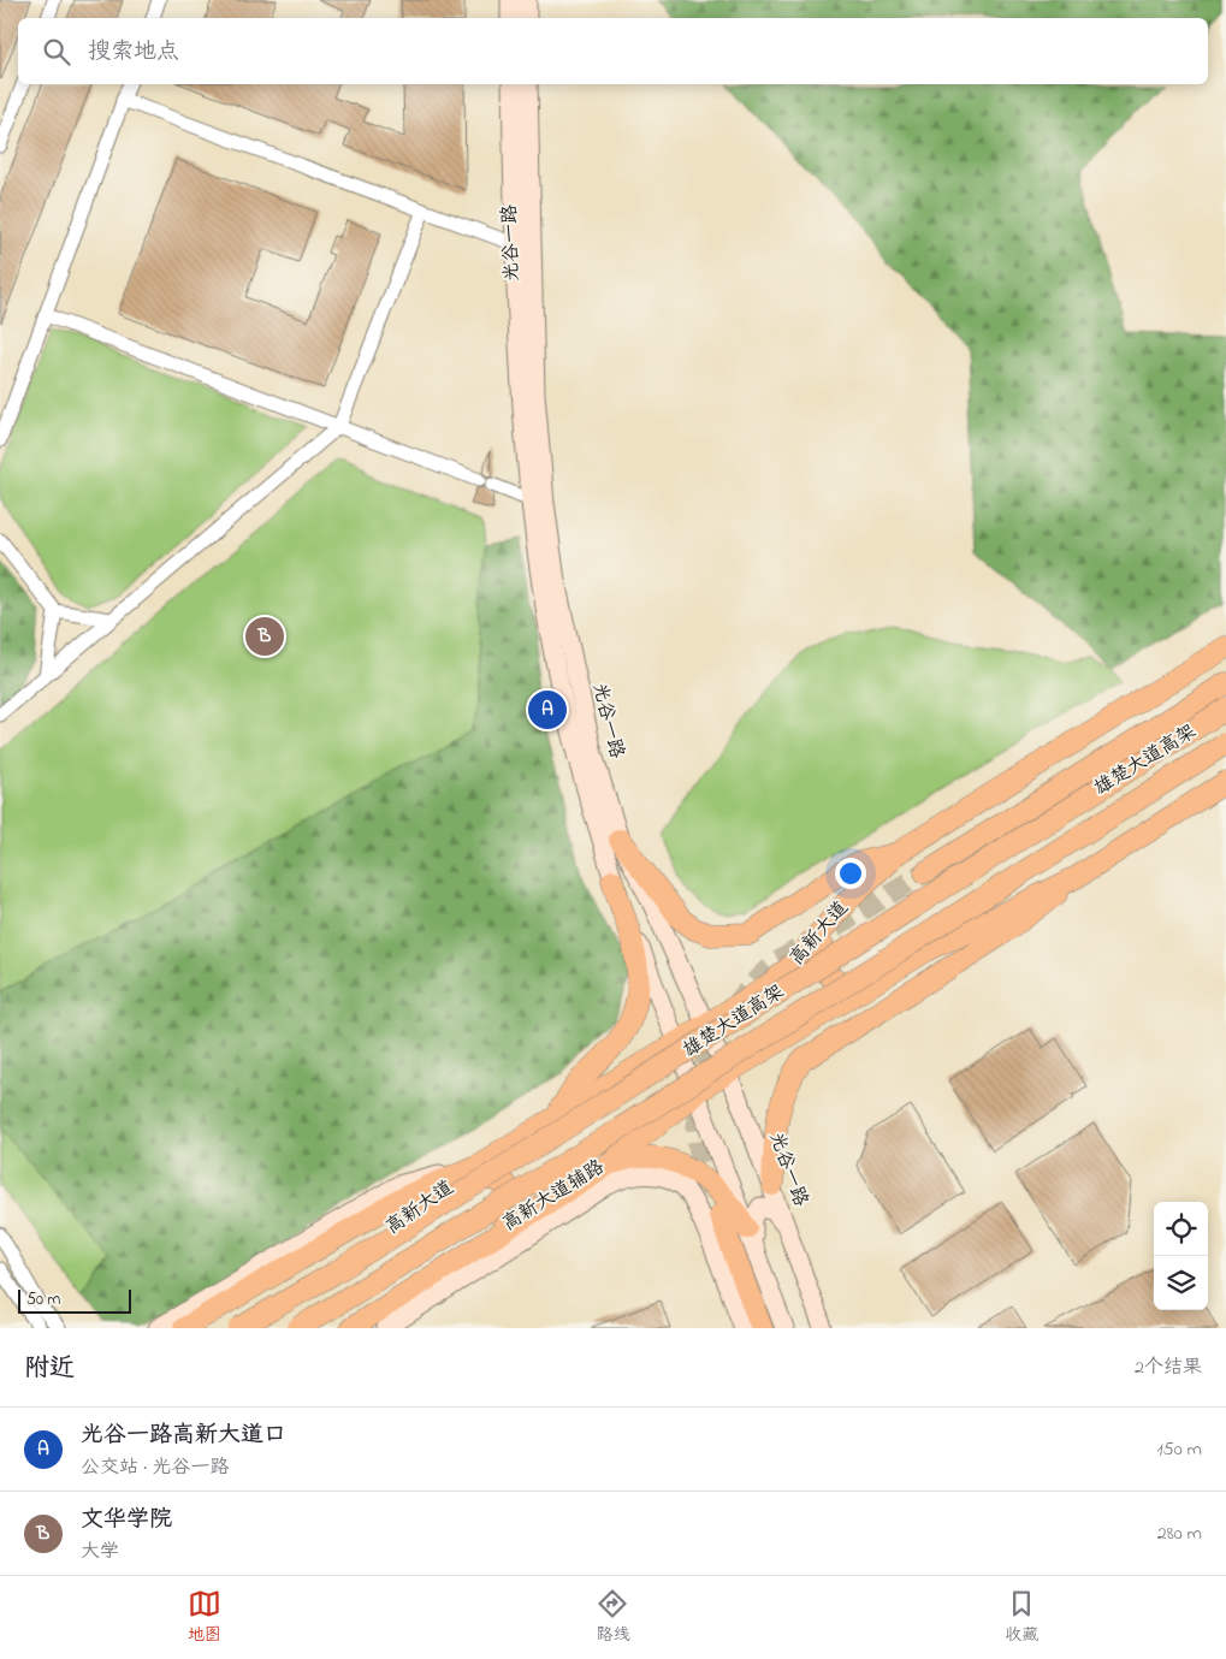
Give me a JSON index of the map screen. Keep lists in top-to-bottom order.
{
  "streets": {
    "main road": [
      "光谷一路",
      "雄楚大道高架",
      "高新大道",
      "高新大道辅路"
    ]
  },
  "crossings": [
    ["光谷一路", "高新大道"]
  ],
  "scale_bar": "50 m",
  "page": {
    "search": "搜索地点",
    "pins": ["B", "A"],
    "scale": "50 m",
    "heading": ["附近", "2个结果"],
    "list": [
      {
        "mark": "A",
        "name": "光谷一路高新大道口",
        "note": "公交站 · 光谷一路",
        "value": "150 m"
      },
      {
        "mark": "B",
        "name": "文华学院",
        "note": "大学",
        "value": "280 m"
      }
    ],
    "nav": ["地图", "路线", "收藏"]
  }
}
